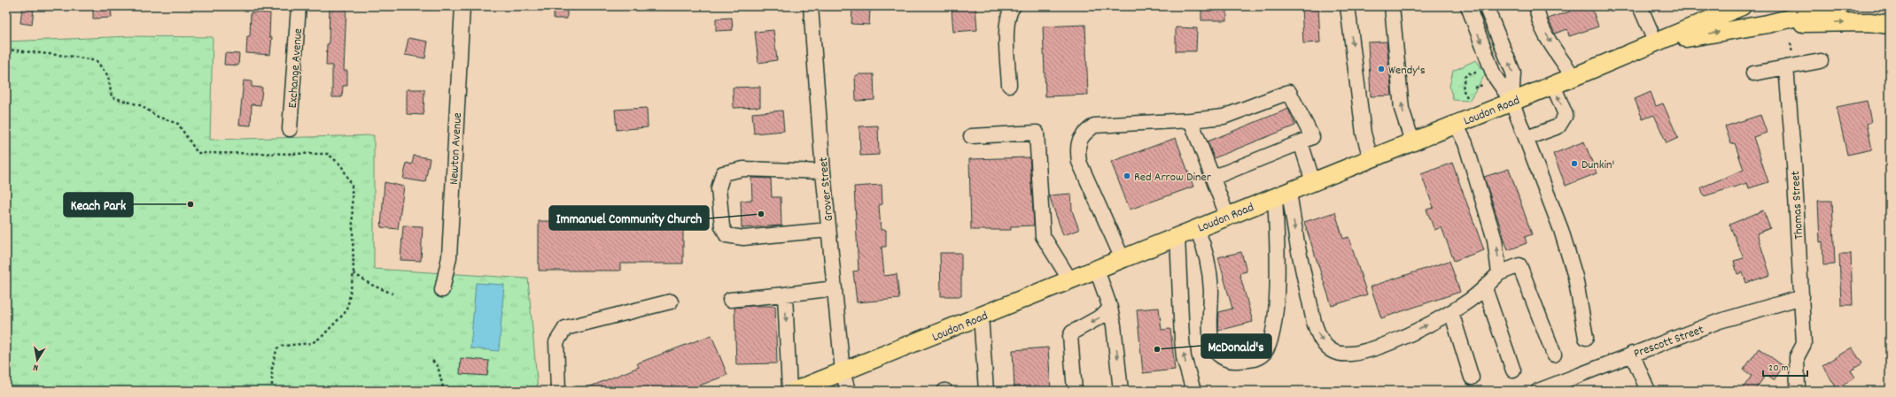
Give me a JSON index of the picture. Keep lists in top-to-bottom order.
{
  "streets": {
    "main road": ["Loudon Road"],
    "street": [
      "Exchange Avenue",
      "Newton Avenue",
      "Grover Street",
      "Thomas Street",
      "Prescott Street"
    ]
  },
  "crossings": [
    ["Loudon Road", "Grover Street"],
    ["Thomas Street", "Prescott Street"]
  ],
  "places": [
    "Wendy's",
    "Dunkin'",
    "Red Arrow Diner",
    "Keach Park",
    "Immanuel Community Church",
    "McDonald's"
  ],
  "scale_bar": "20 m",
  "north": "bottom"
}
